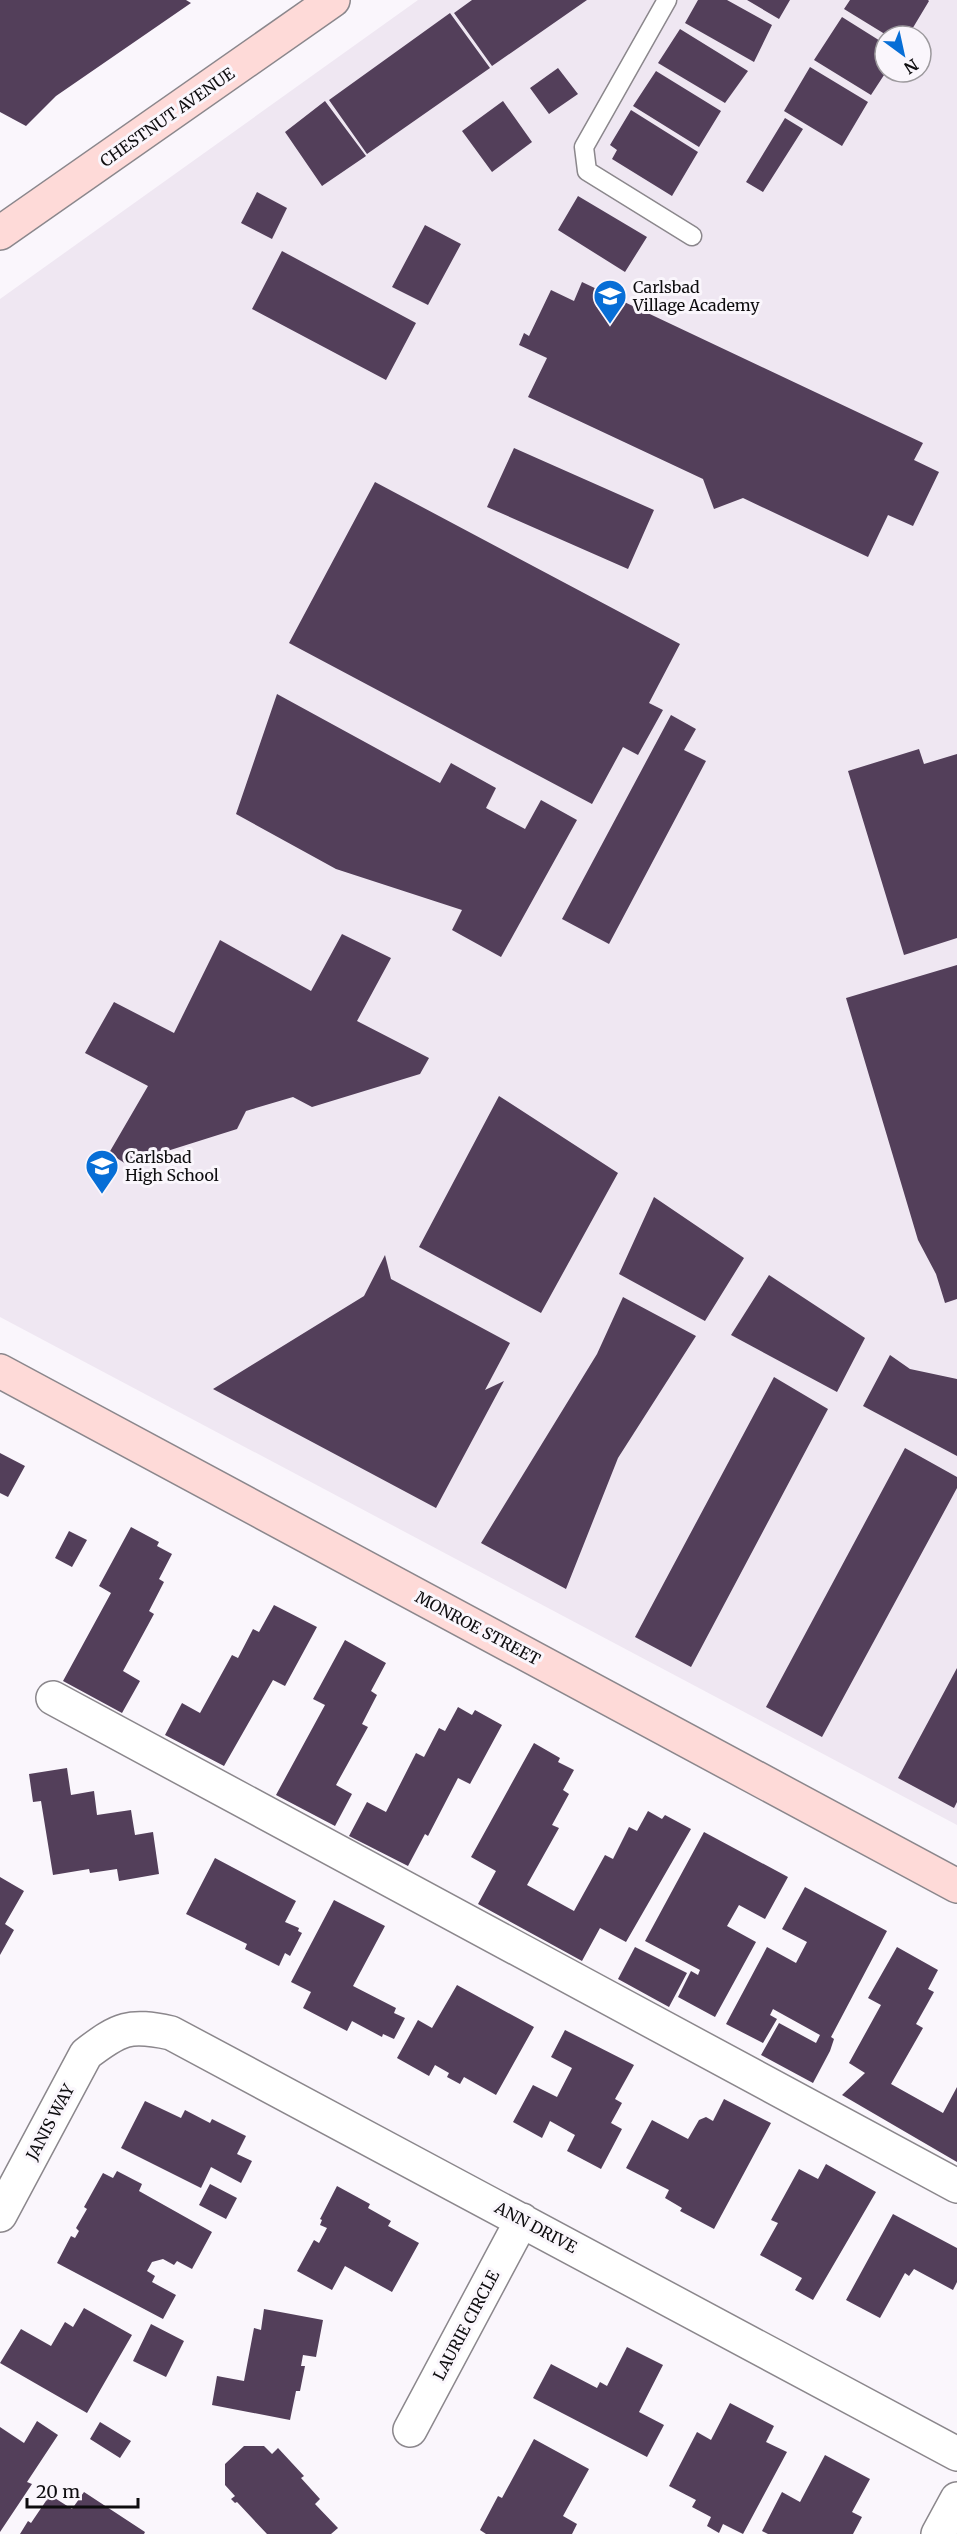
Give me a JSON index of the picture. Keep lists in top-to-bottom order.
{
  "streets": {
    "main road": ["CHESTNUT AVENUE", "MONROE STREET"],
    "street": ["JANIS WAY", "ANN DRIVE", "LAURIE CIRCLE"]
  },
  "crossings": [
    ["JANIS WAY", "ANN DRIVE"],
    ["ANN DRIVE", "LAURIE CIRCLE"]
  ],
  "places": {
    "school or university": ["Carlsbad Village Academy", "Carlsbad High School"]
  },
  "scale_bar": "20 m",
  "north": "bottom right"
}
